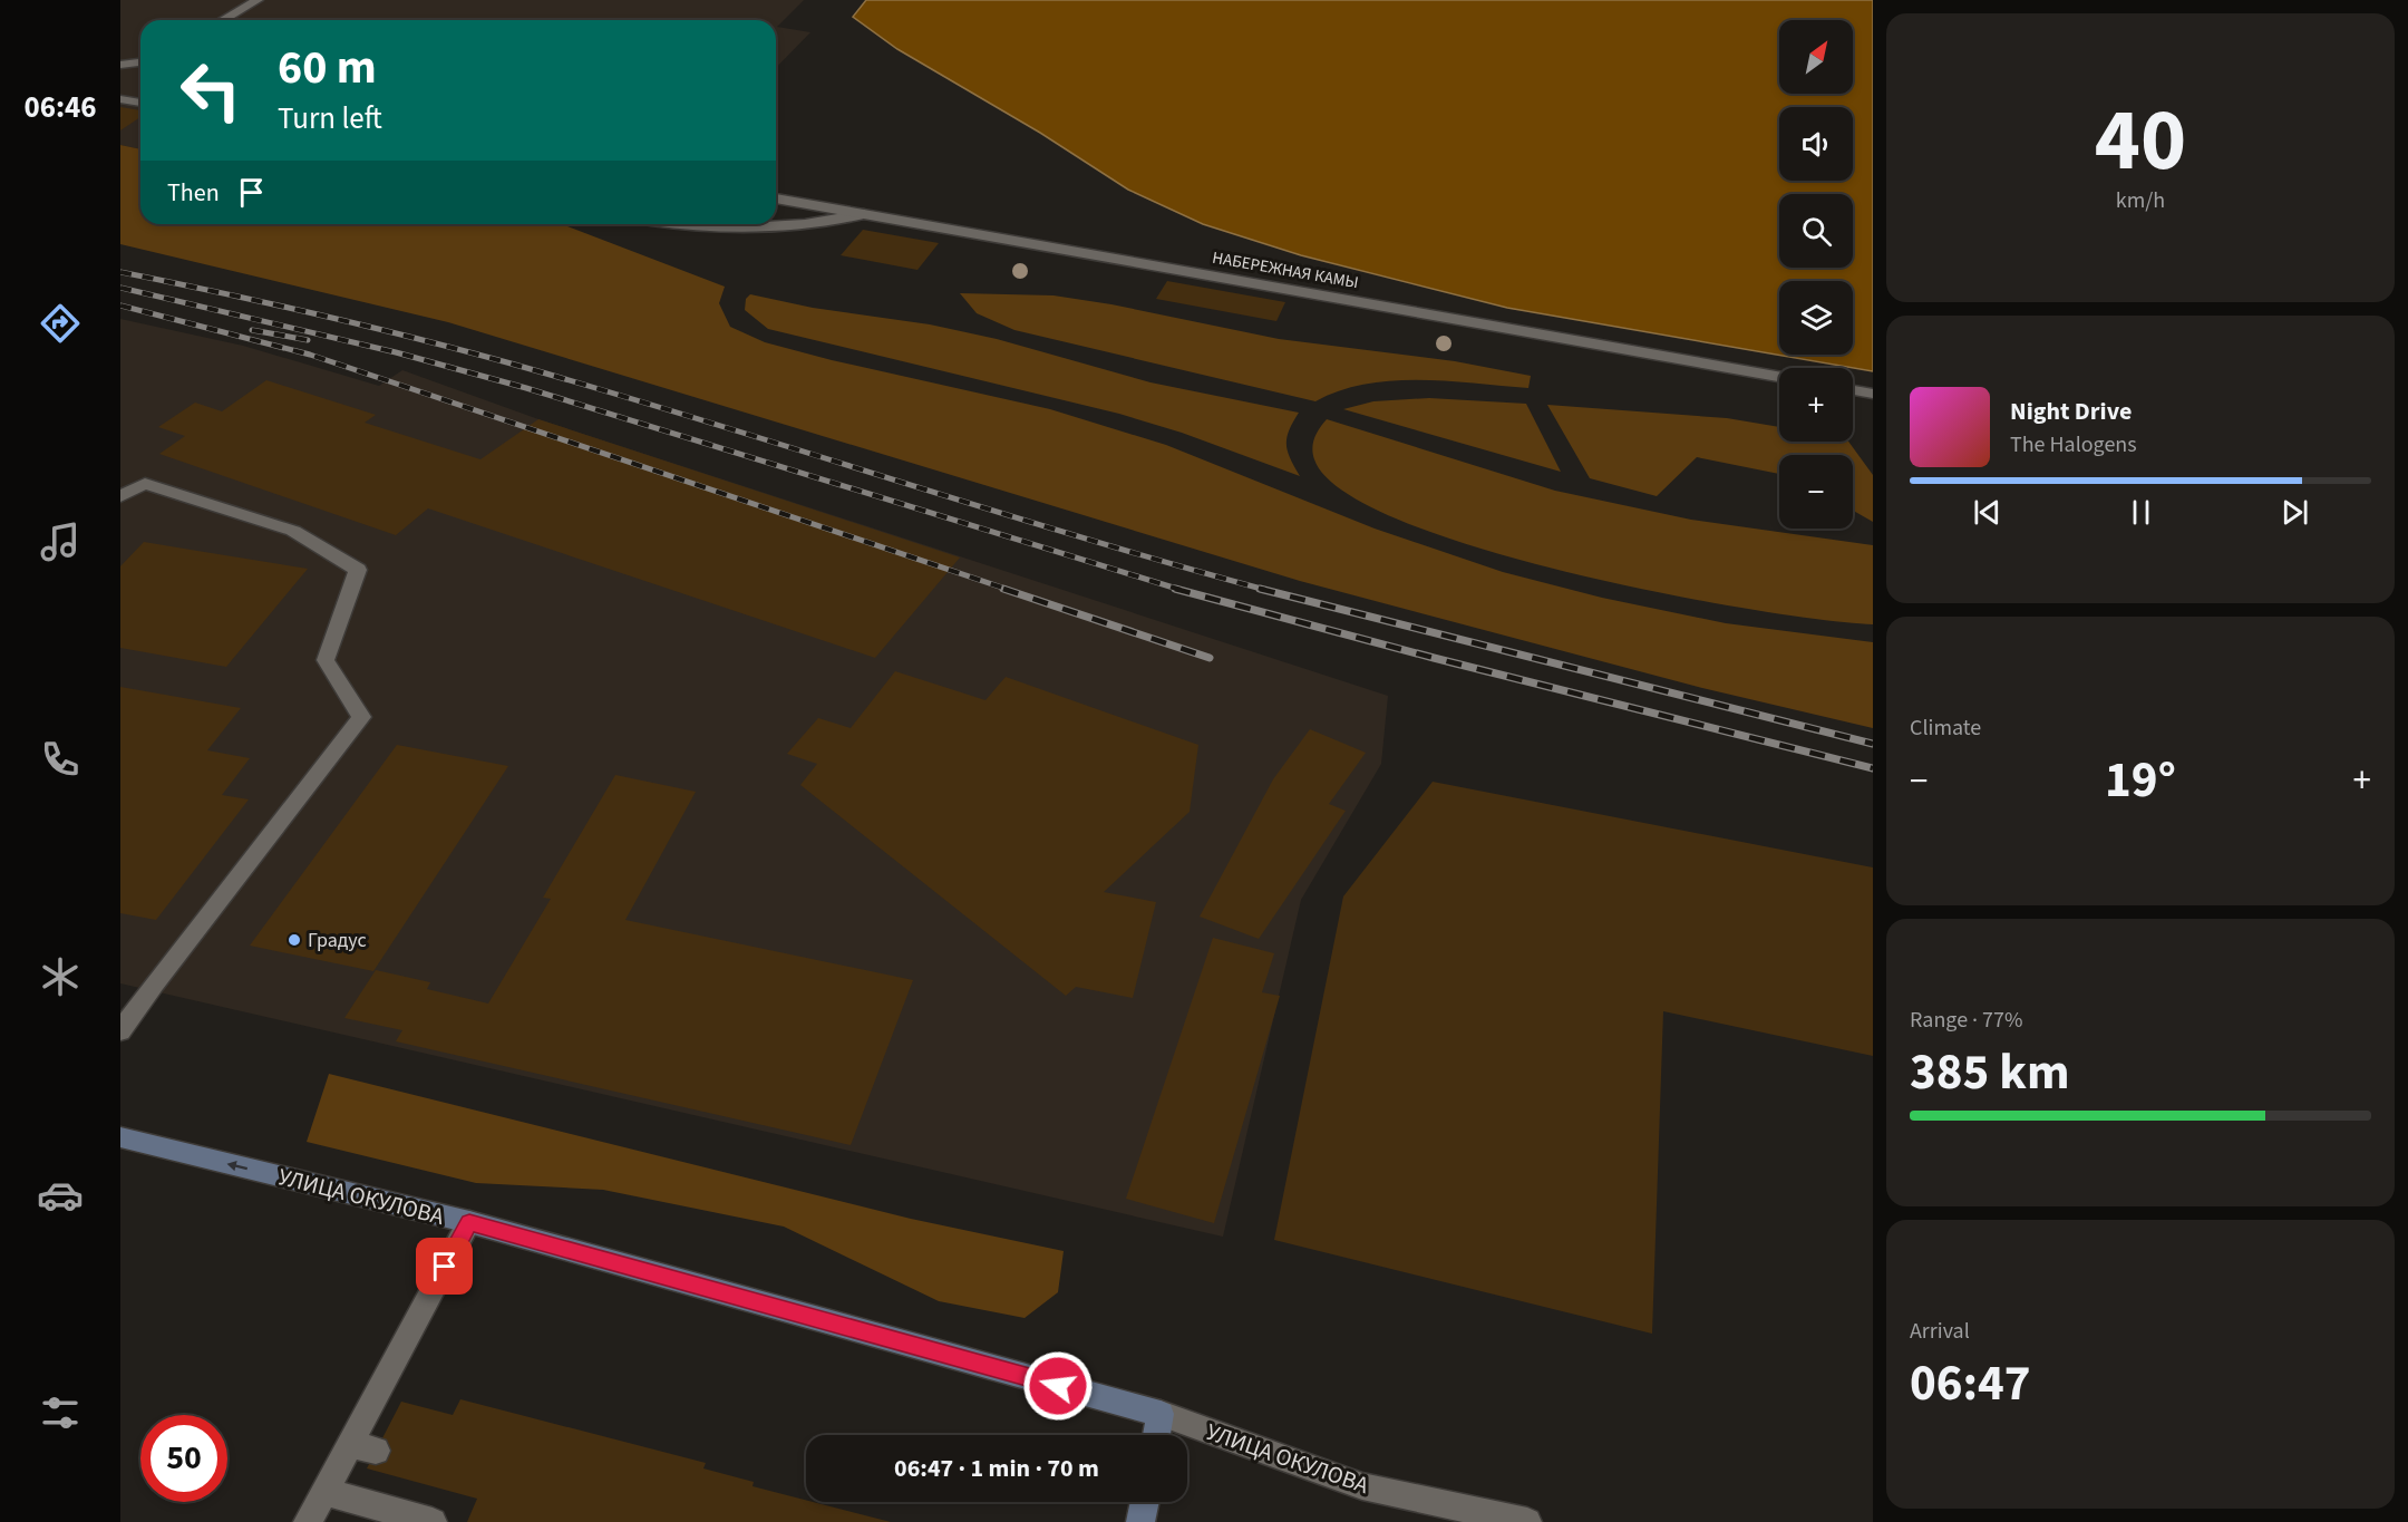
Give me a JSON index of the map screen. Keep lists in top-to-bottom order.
{
  "streets": {
    "main road": ["УЛИЦА ОКУЛОВА"],
    "street": ["НАБЕРЕЖНАЯ КАМЫ"]
  },
  "places": ["Градус"],
  "north": "top right",
  "page": {
    "tabs": "06:46",
    "tile": [
      ["40", "km/h"],
      "Climate",
      ["Range · 77%", "385 km"],
      ["Arrival", "06:47"]
    ],
    "map_buttons": ["+", "−"],
    "turn": ["60 m", "Turn left"],
    "then": "Then",
    "song": ["Night Drive", "The Halogens"],
    "heat": ["−", "19°", "+"],
    "limit": "50",
    "trip": "06:47 · 1 min · 70 m"
  }
}
